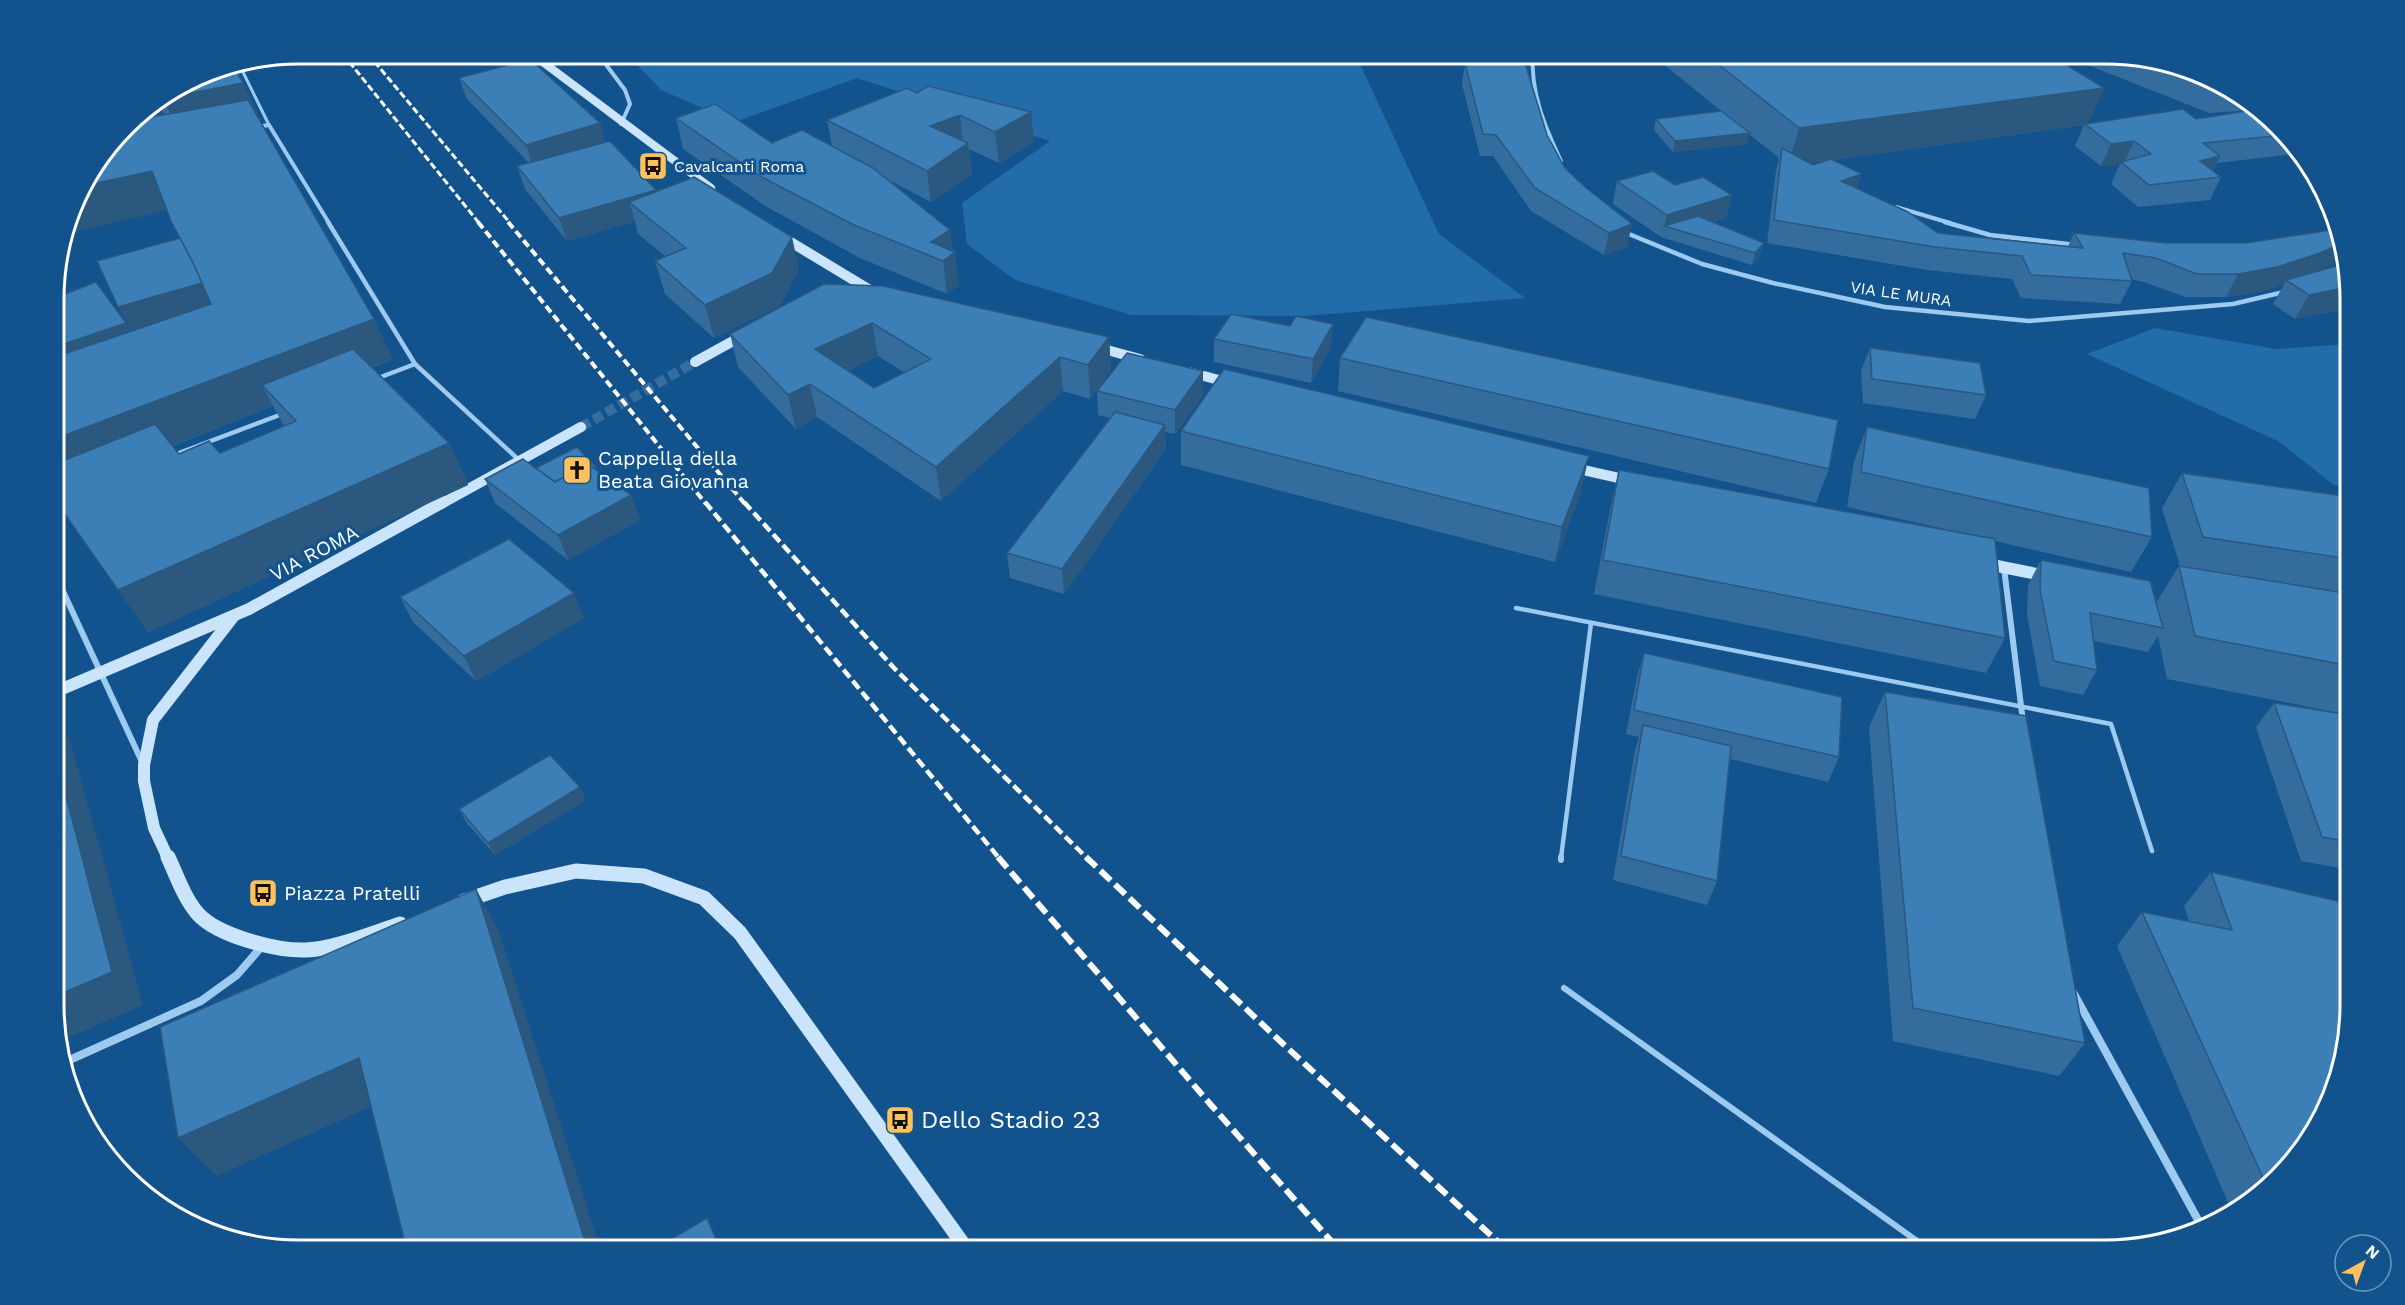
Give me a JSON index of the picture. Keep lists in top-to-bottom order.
{
  "streets": {
    "main road": ["VIA ROMA"],
    "street": ["VIA LE MURA"]
  },
  "places": {
    "bus stop": ["Cavalcanti Roma", "Piazza Pratelli", "Dello Stadio 23"],
    "church": ["Cappella della Beata Giovanna"]
  },
  "north": "top right"
}
